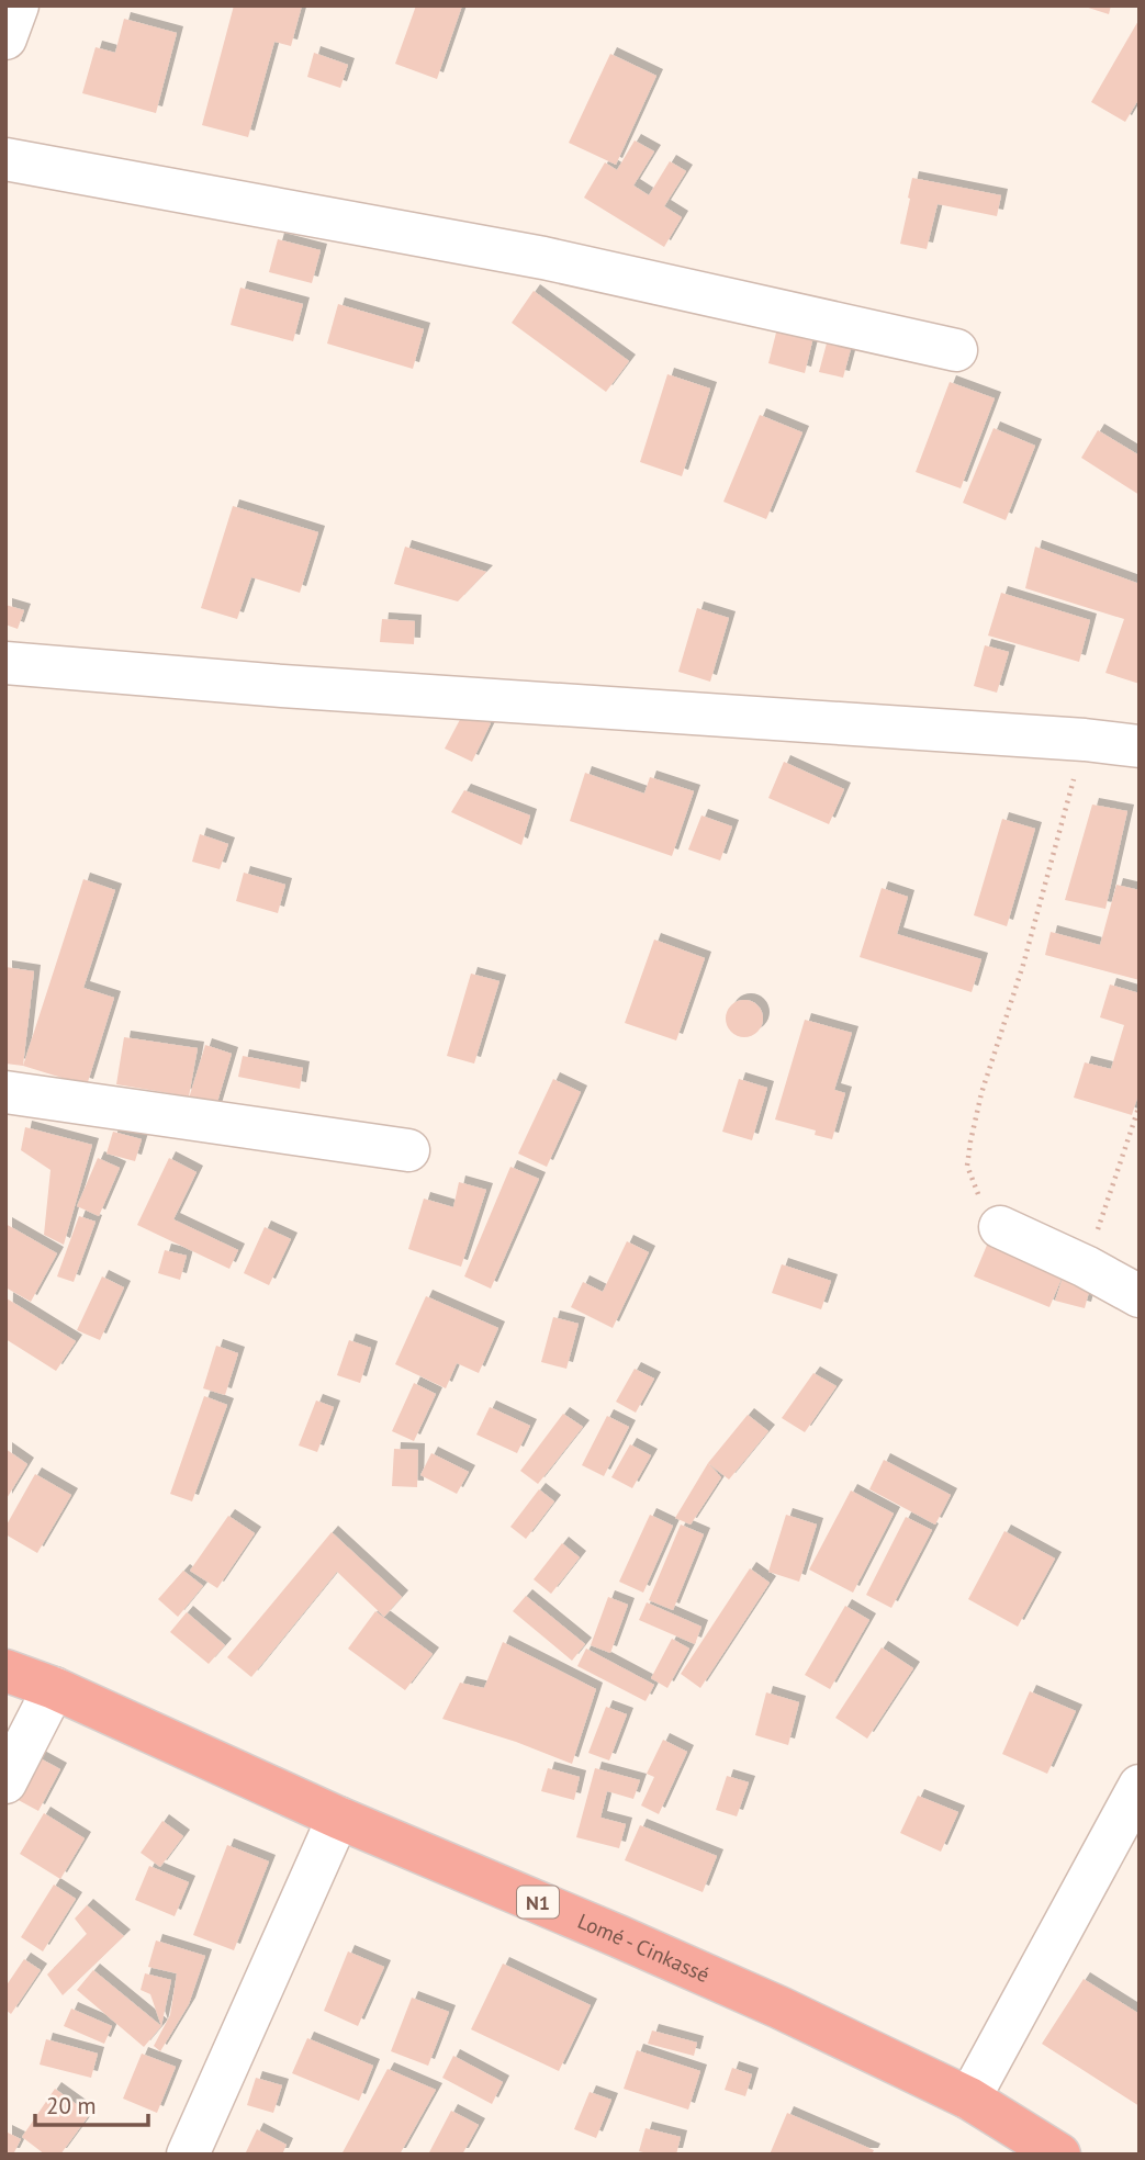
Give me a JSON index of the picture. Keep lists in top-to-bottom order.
{
  "streets": {
    "highway": ["N1", "Lomé - Cinkassé"]
  },
  "scale_bar": "20 m"
}
